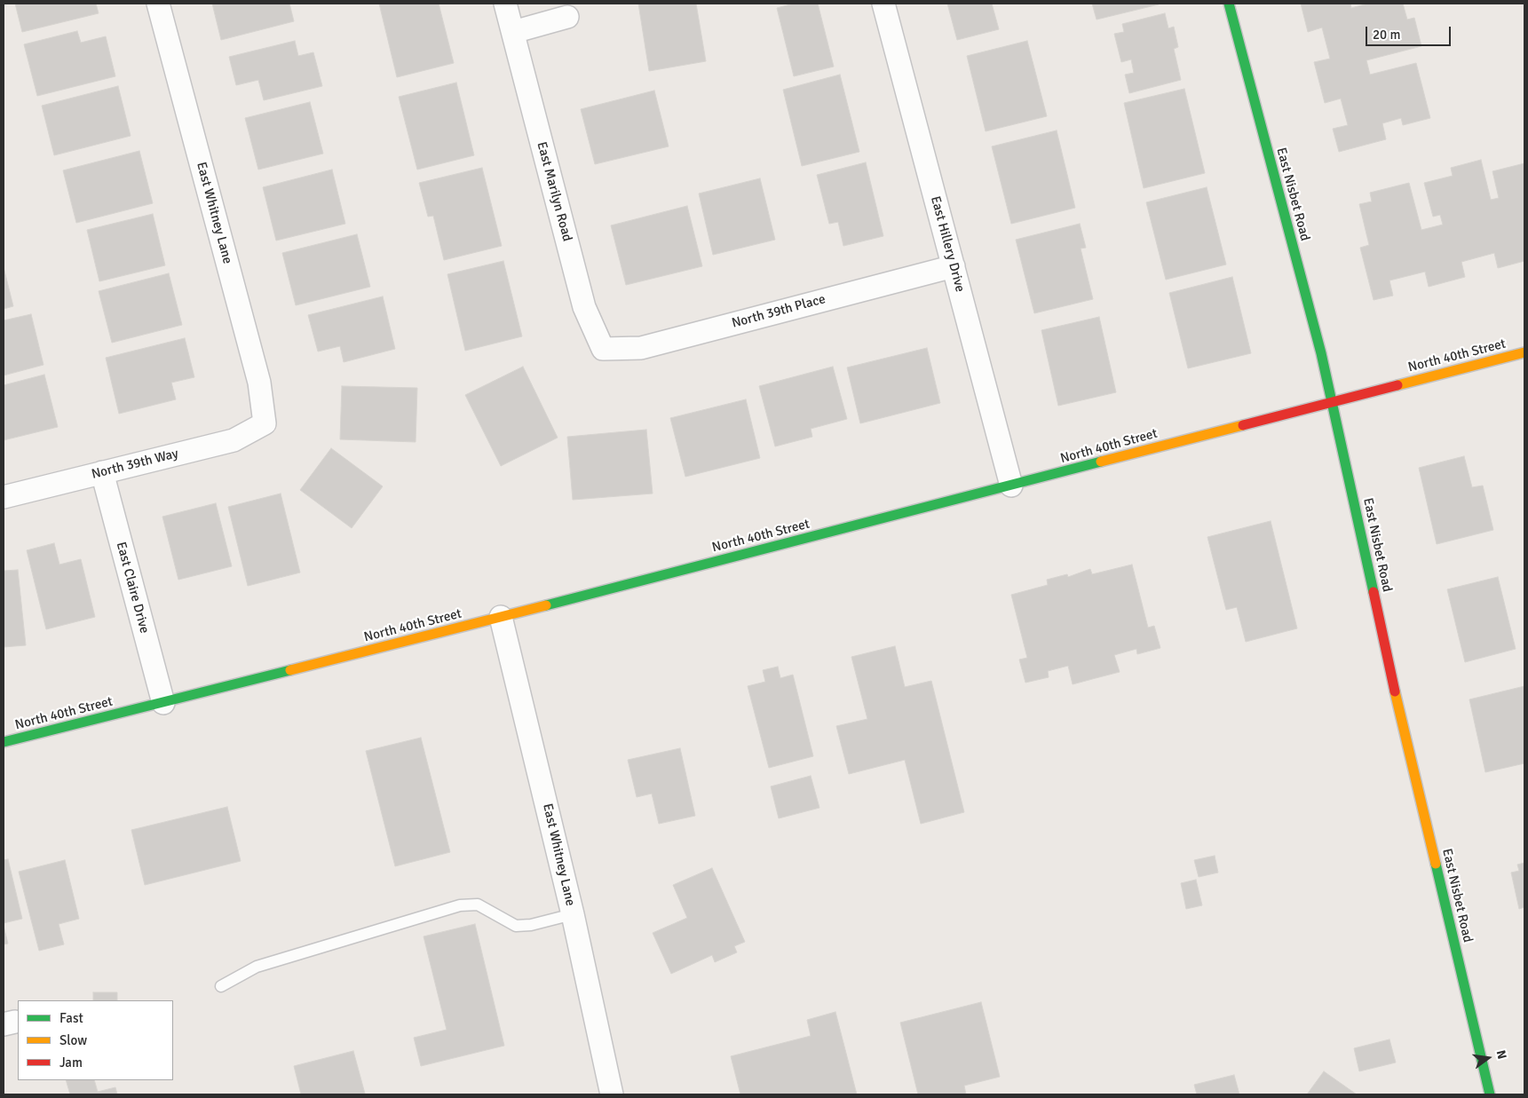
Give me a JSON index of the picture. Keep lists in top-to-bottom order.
{
  "streets": {
    "main road": ["East Nisbet Road", "North 40th Street"],
    "street": [
      "East Marilyn Road",
      "East Whitney Lane",
      "East Hillery Drive",
      "North 39th Place",
      "North 39th Way",
      "East Claire Drive"
    ]
  },
  "crossings": [
    ["East Marilyn Road", "North 39th Place"],
    ["East Nisbet Road", "North 40th Street"],
    ["East Whitney Lane", "North 40th Street"],
    ["East Whitney Lane", "North 39th Way"],
    ["East Hillery Drive", "North 39th Place"],
    ["East Hillery Drive", "North 40th Street"],
    ["North 40th Street", "East Claire Drive"],
    ["North 39th Way", "East Claire Drive"]
  ],
  "legend": ["Fast", "Slow", "Jam"],
  "scale_bar": "20 m",
  "north": "right"
}
